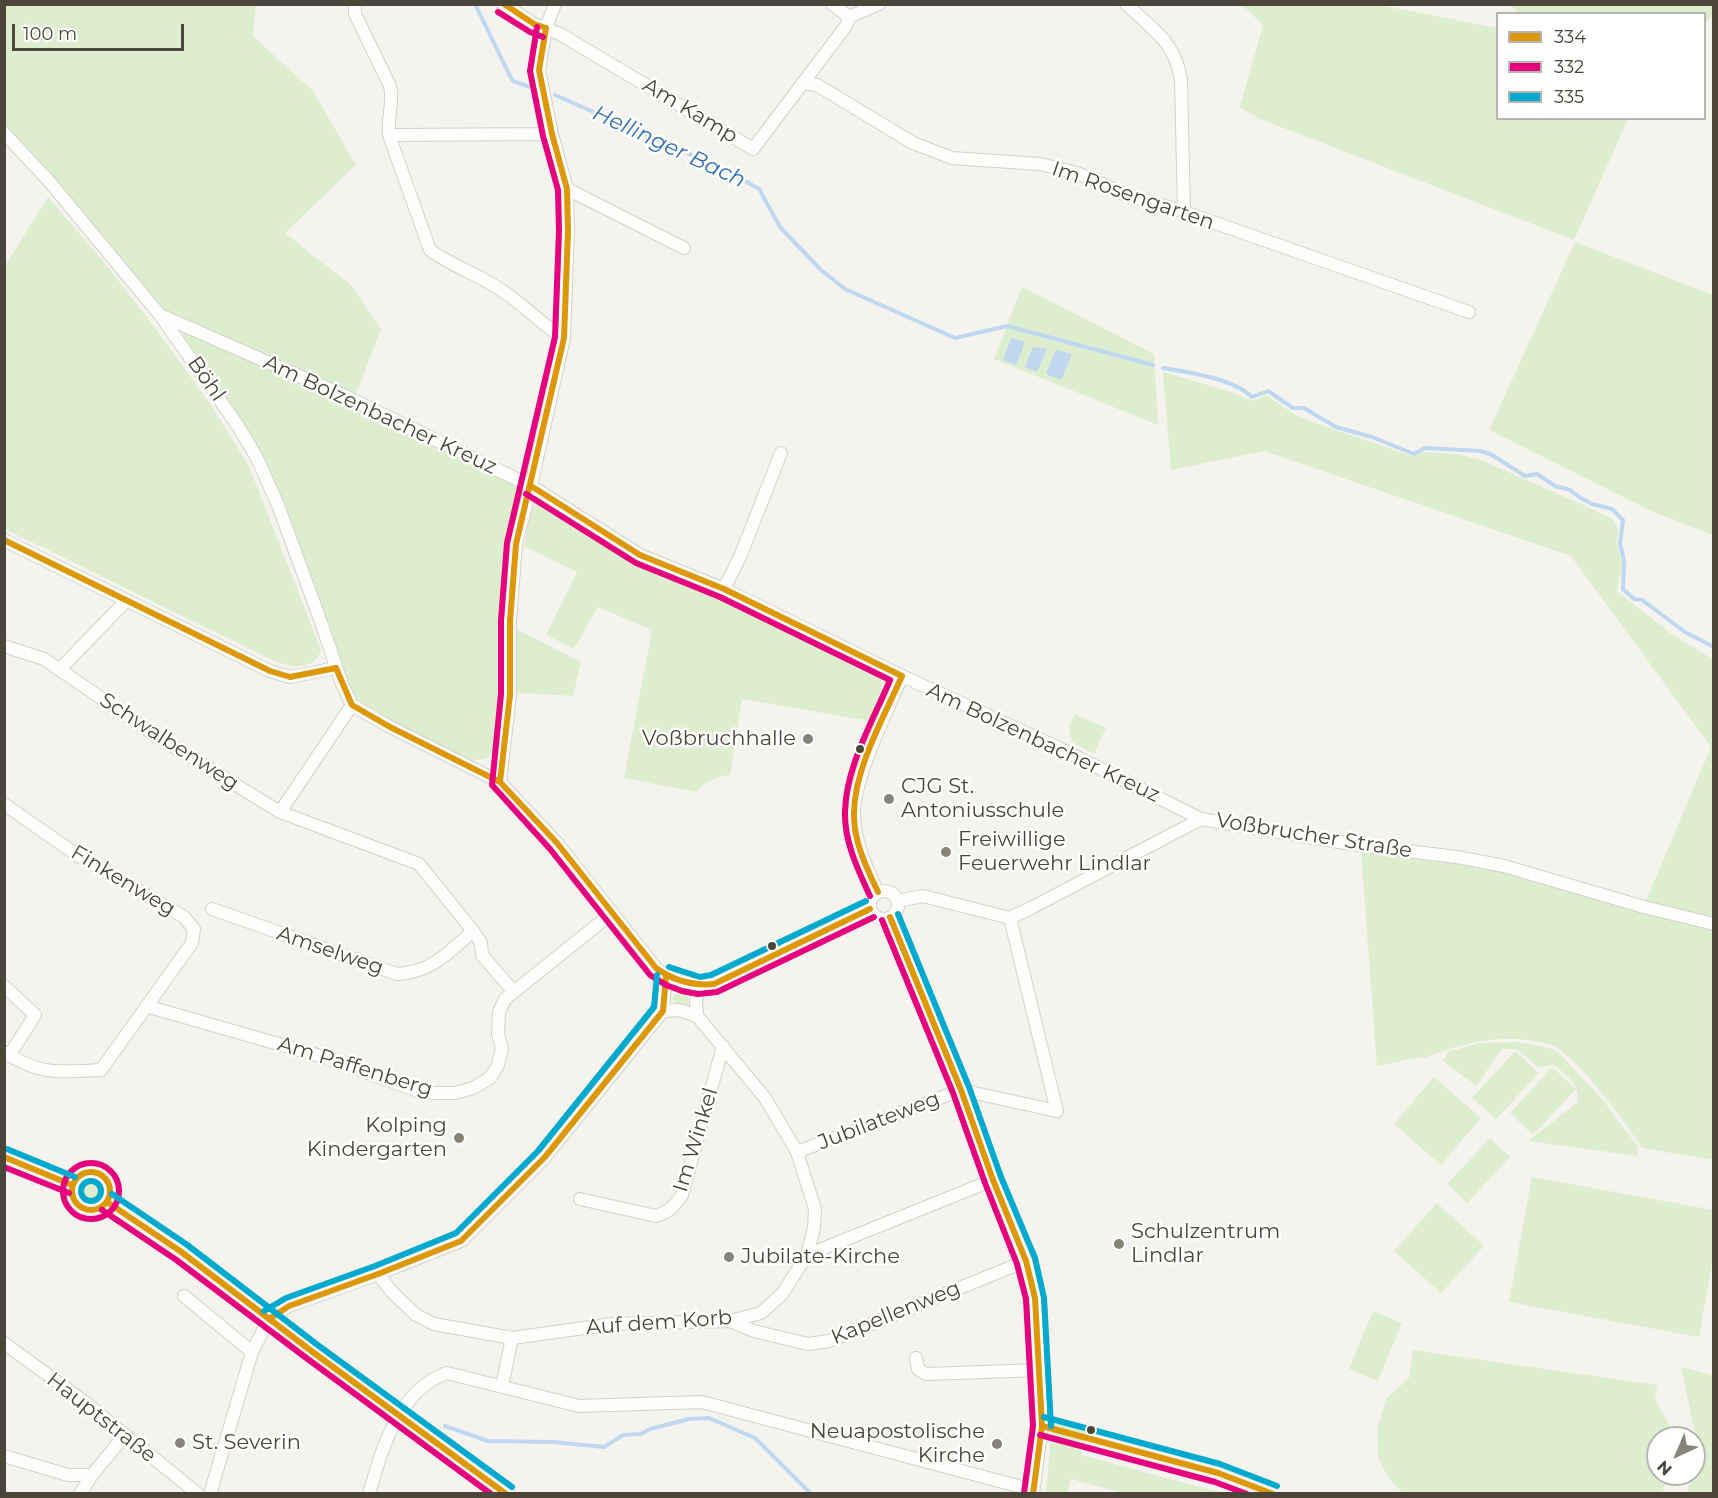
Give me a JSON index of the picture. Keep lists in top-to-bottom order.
{
  "streets": {
    "street": [
      "Am Kamp",
      "Im Rosengarten",
      "Böhl",
      "Am Bolzenbacher Kreuz",
      "Schwalbenweg",
      "Voßbrucher Straße",
      "Finkenweg",
      "Amselweg",
      "Am Paffenberg",
      "Jubilateweg",
      "Im Winkel",
      "Kapellenweg",
      "Auf dem Korb",
      "Hauptstraße"
    ]
  },
  "crossings": [
    ["Am Kamp", "Im Rosengarten"],
    ["Böhl", "Am Bolzenbacher Kreuz"],
    ["Am Bolzenbacher Kreuz", "Voßbrucher Straße"],
    ["Schwalbenweg", "Amselweg"],
    ["Schwalbenweg", "Am Paffenberg"],
    ["Finkenweg", "Am Paffenberg"],
    ["Jubilateweg", "Auf dem Korb"],
    ["Im Winkel", "Auf dem Korb"],
    ["Kapellenweg", "Auf dem Korb"]
  ],
  "water": ["Hellinger Bach"],
  "places": [
    "Voßbruchhalle",
    "CJG St. Antoniusschule",
    "Freiwillige Feuerwehr Lindlar",
    "Kolping Kindergarten",
    "Schulzentrum Lindlar",
    "Jubilate-Kirche",
    "St. Severin",
    "Neuapostolische Kirche"
  ],
  "lines": ["transit line 334", "transit line 332", "transit line 335"],
  "legend": ["334", "332", "335"],
  "scale_bar": "100 m",
  "north": "bottom left"
}
